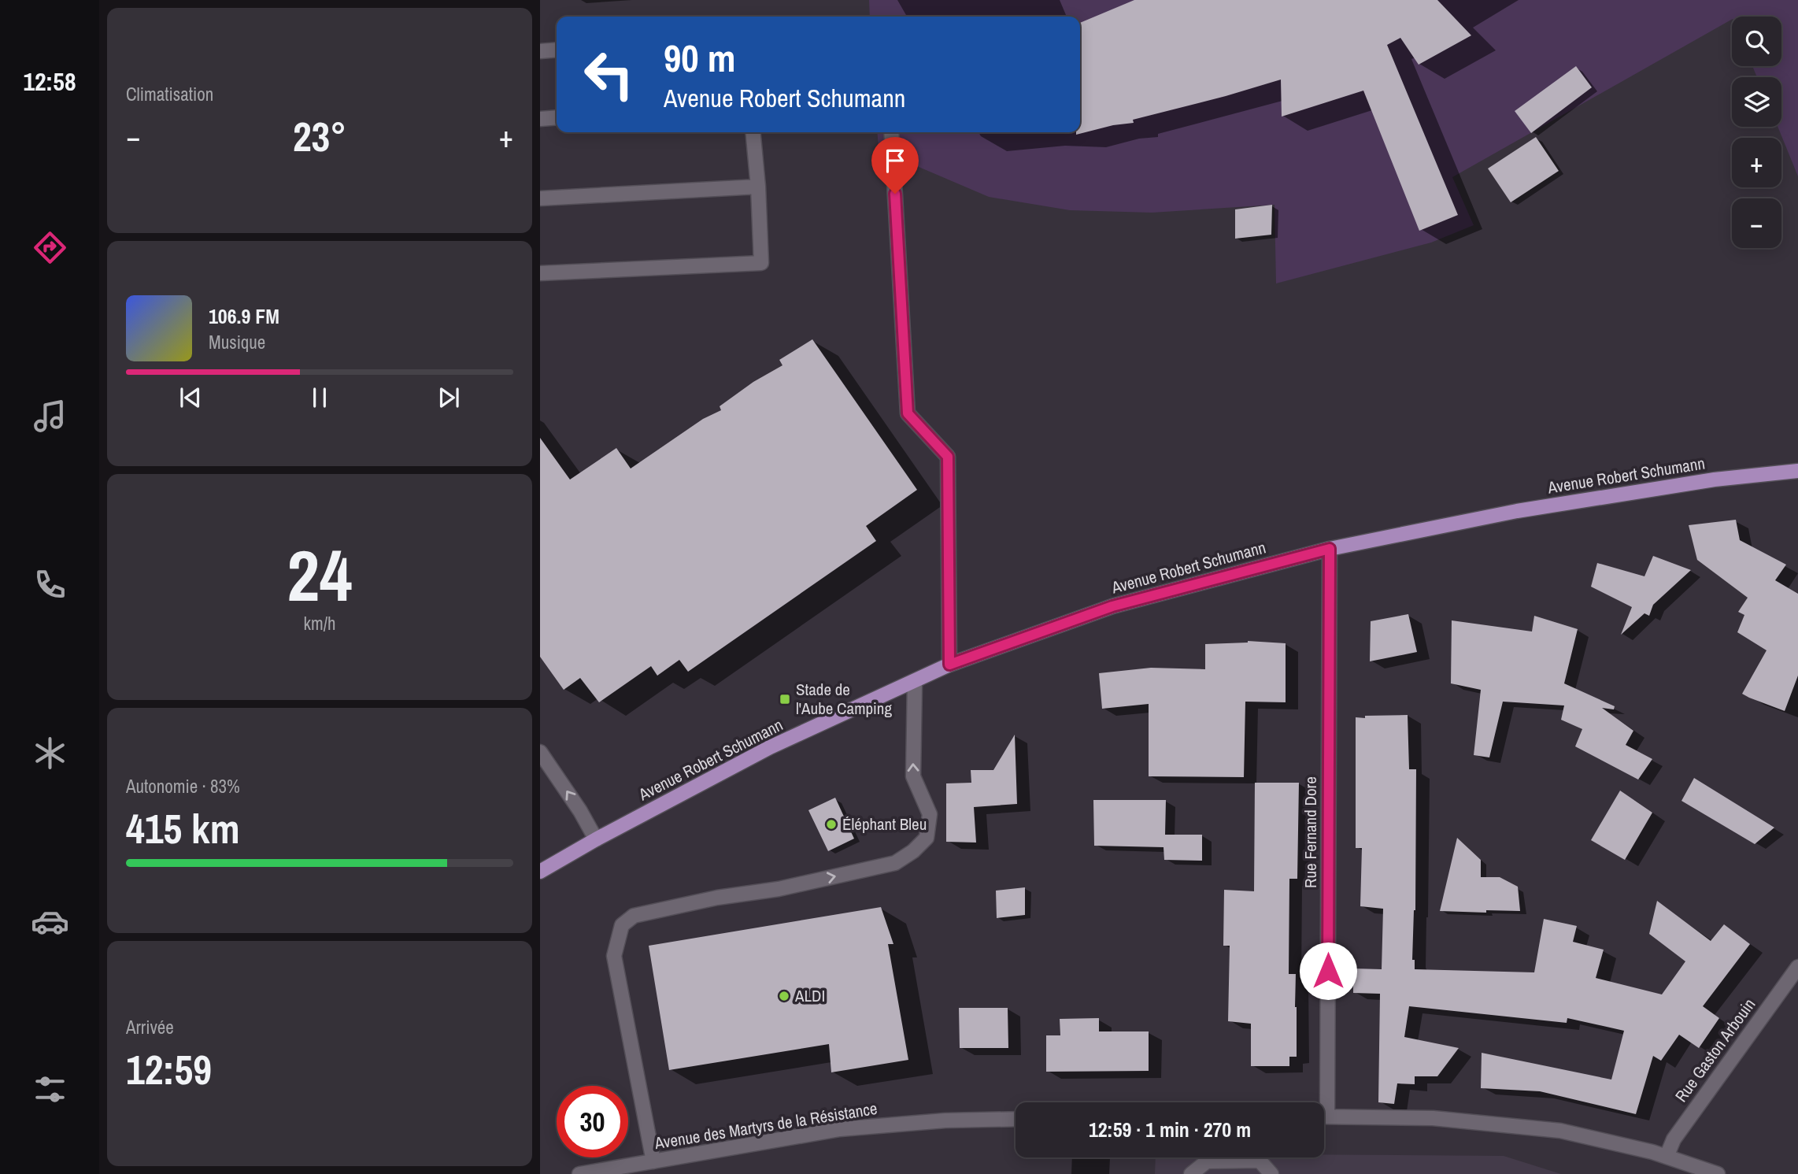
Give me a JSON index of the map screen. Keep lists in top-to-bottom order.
{
  "streets": {
    "main road": ["Avenue Robert Schumann"],
    "street": ["Rue Fernand Dore", "Rue Gaston Arbouin", "Avenue des Martyrs de la Résistance"]
  },
  "crossings": [
    ["Avenue Robert Schumann", "Rue Fernand Dore"]
  ],
  "places": {
    "transit": ["Stade de l'Aube Camping"],
    "other": ["Éléphant Bleu", "ALDI"]
  },
  "page": {
    "tabs": "12:58",
    "tile": [
      "Climatisation",
      ["24", "km/h"],
      ["Autonomie · 83%", "415 km"],
      ["Arrivée", "12:59"]
    ],
    "map_buttons": ["+", "−"],
    "turn": ["90 m", "Avenue Robert Schumann"],
    "heat": ["−", "23°", "+"],
    "song": ["106.9 FM", "Musique"],
    "limit": "30",
    "trip": "12:59 · 1 min · 270 m"
  }
}
